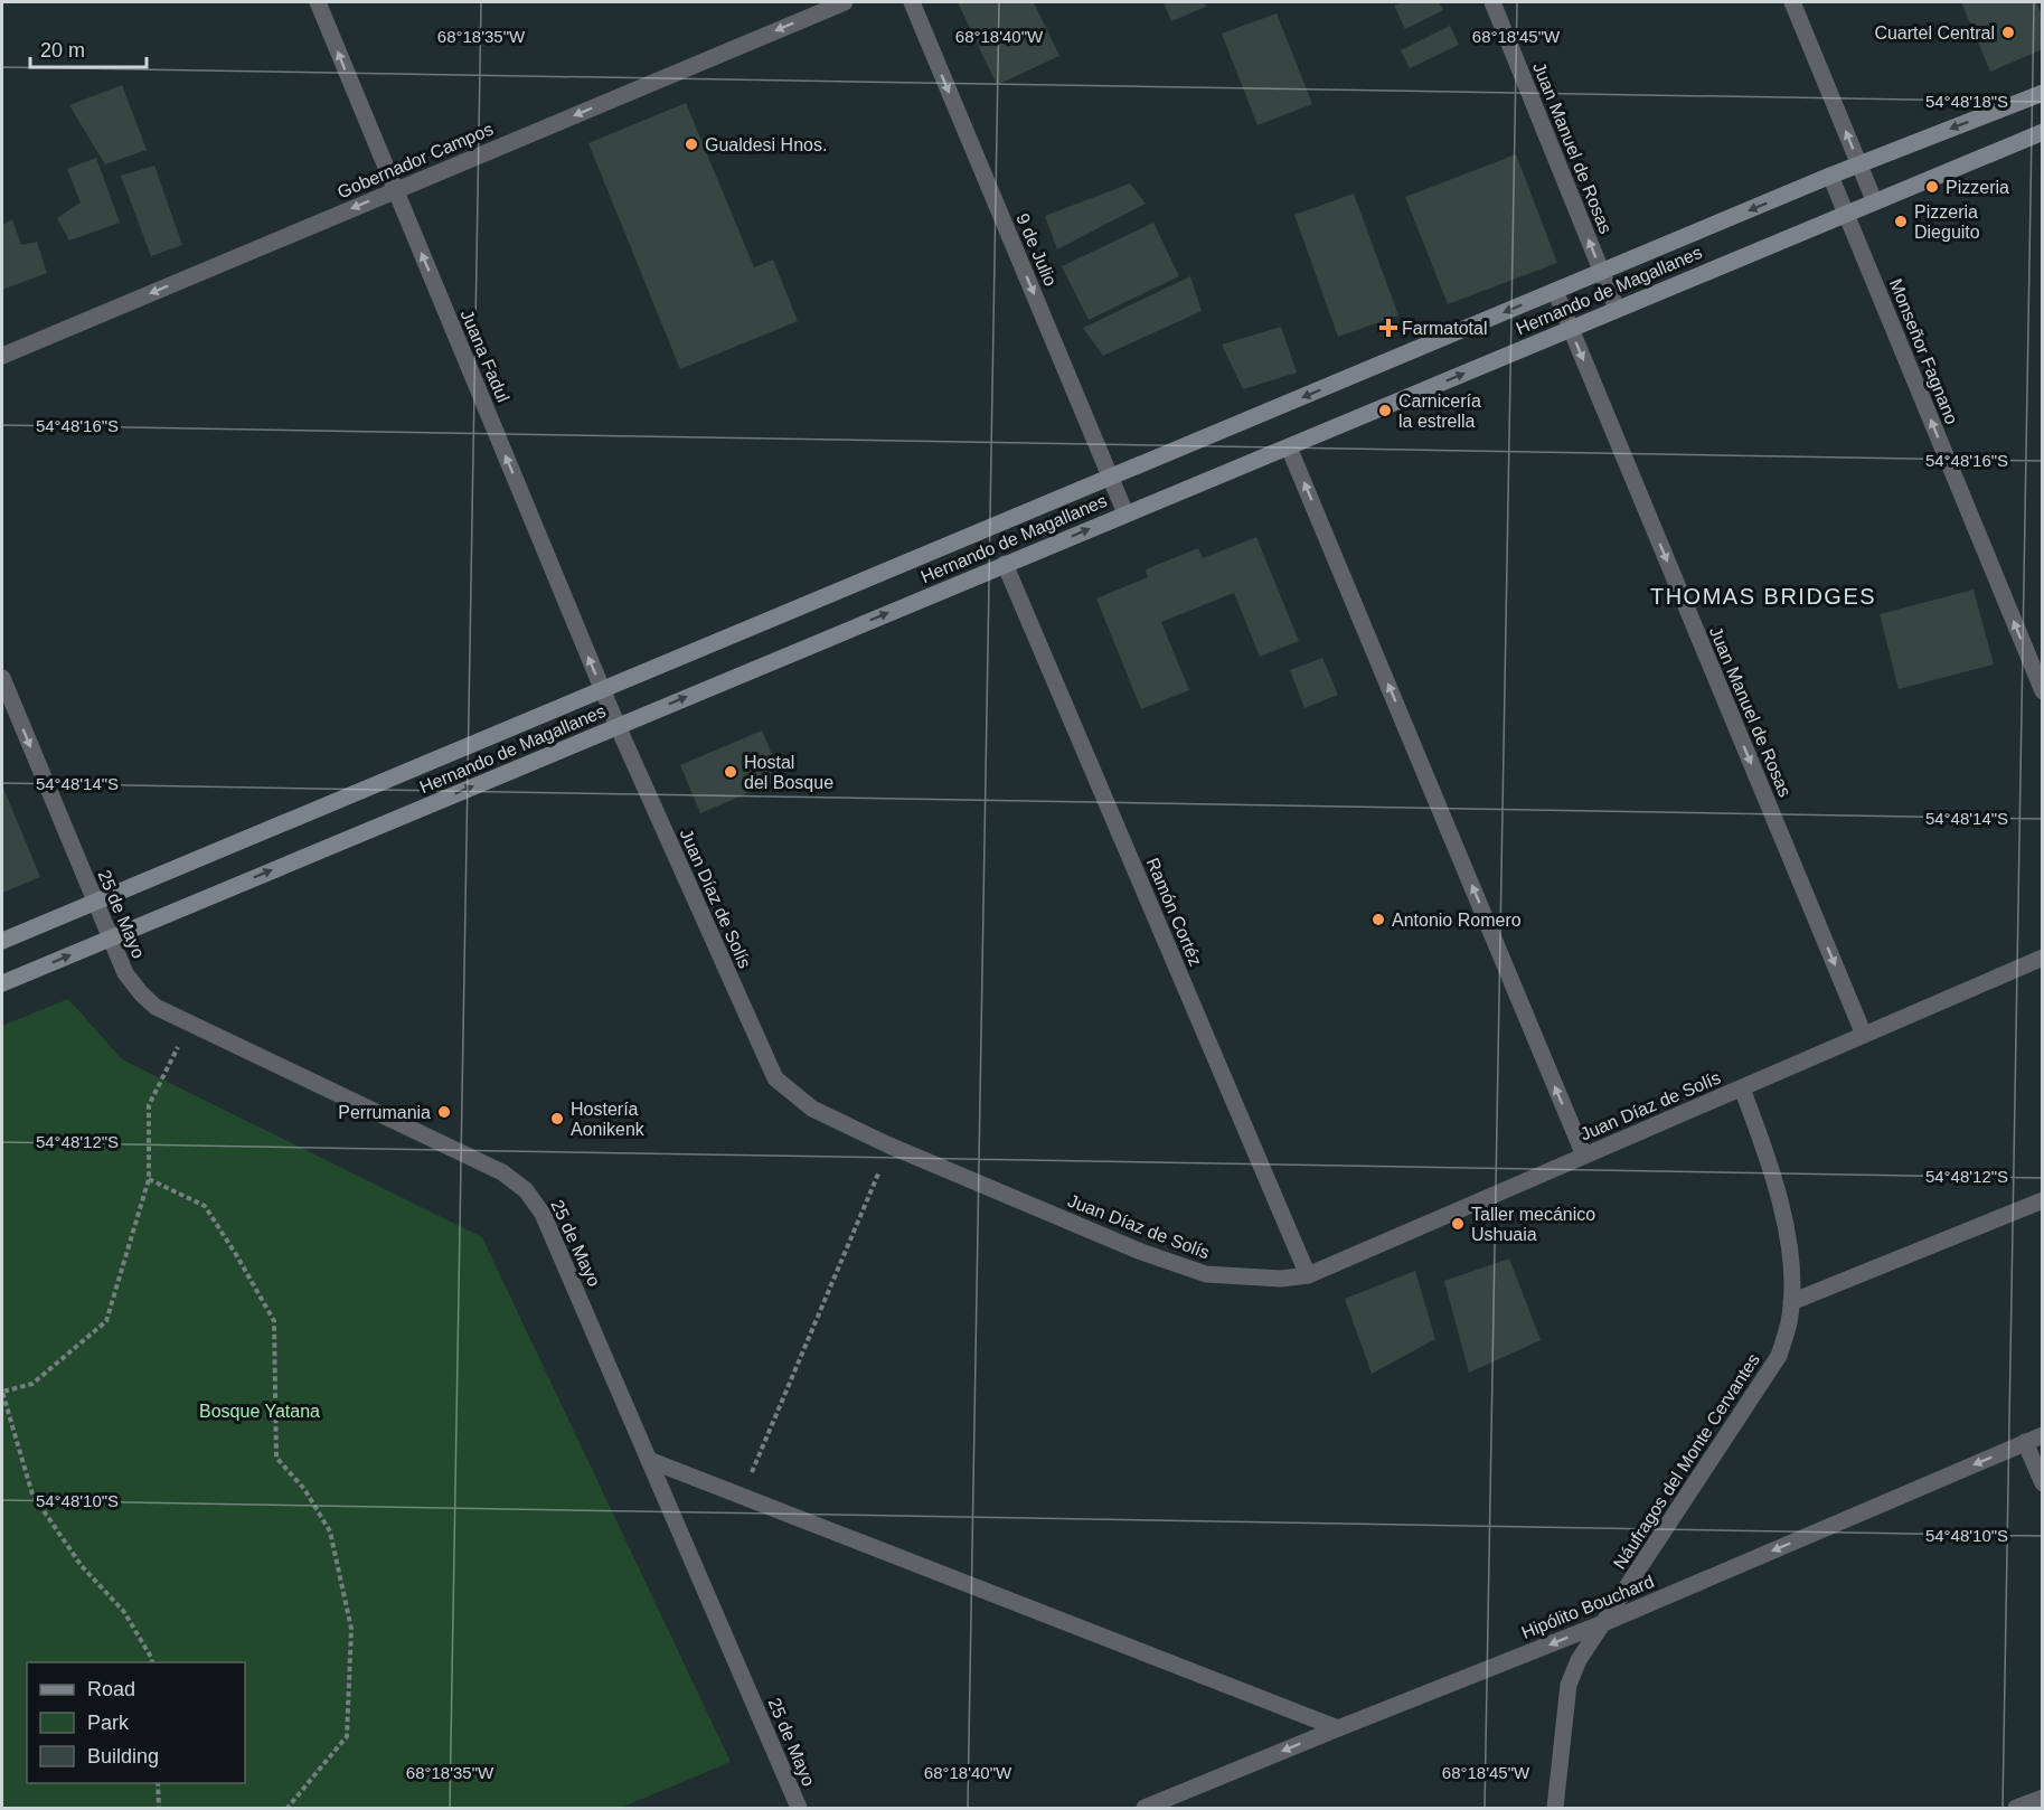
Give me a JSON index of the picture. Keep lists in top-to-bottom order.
{
  "streets": {
    "main road": ["Hernando de Magallanes"],
    "street": [
      "Juan Manuel de Rosas",
      "Gobernador Campos",
      "9 de Julio",
      "Monseñor Fagnano",
      "Juana Fadul",
      "Juan Díaz de Solís",
      "Ramón Cortéz",
      "25 de Mayo",
      "Náufragos del Monte Cervantes",
      "Hipólito Bouchard"
    ]
  },
  "crossings": [
    ["Juan Manuel de Rosas", "Hernando de Magallanes"],
    ["Juan Manuel de Rosas", "Juan Díaz de Solís"],
    ["Gobernador Campos", "Juana Fadul"],
    ["9 de Julio", "Hernando de Magallanes"],
    ["Hernando de Magallanes", "Monseñor Fagnano"],
    ["Hernando de Magallanes", "Juana Fadul"],
    ["Hernando de Magallanes", "Juan Díaz de Solís"],
    ["Hernando de Magallanes", "Ramón Cortéz"],
    ["Hernando de Magallanes", "25 de Mayo"],
    ["Juana Fadul", "Juan Díaz de Solís"],
    ["Juan Díaz de Solís", "Ramón Cortéz"],
    ["Juan Díaz de Solís", "Náufragos del Monte Cervantes"],
    ["Náufragos del Monte Cervantes", "Hipólito Bouchard"]
  ],
  "one_way": [
    "Gobernador Campos",
    "9 de Julio",
    "Monseñor Fagnano",
    "Juana Fadul",
    "Hipólito Bouchard"
  ],
  "districts": ["THOMAS BRIDGES"],
  "parks": ["Bosque Yatana"],
  "places": {
    "other": [
      "Cuartel Central",
      "Gualdesi Hnos.",
      "Pizzeria",
      "Pizzeria Dieguito",
      "Carnicería la estrella",
      "Hostal del Bosque",
      "Antonio Romero",
      "Perrumania",
      "Hostería Aonikenk",
      "Taller mecánico Ushuaia"
    ],
    "health": ["Farmatotal"]
  },
  "legend": ["Road", "Park", "Building"],
  "scale_bar": "20 m",
  "coordinates": [
    "68°18'35\"W",
    "68°18'40\"W",
    "68°18'45\"W",
    "54°48'18\"S",
    "54°48'16\"S",
    "54°48'14\"S",
    "54°48'12\"S",
    "54°48'10\"S"
  ]
}
